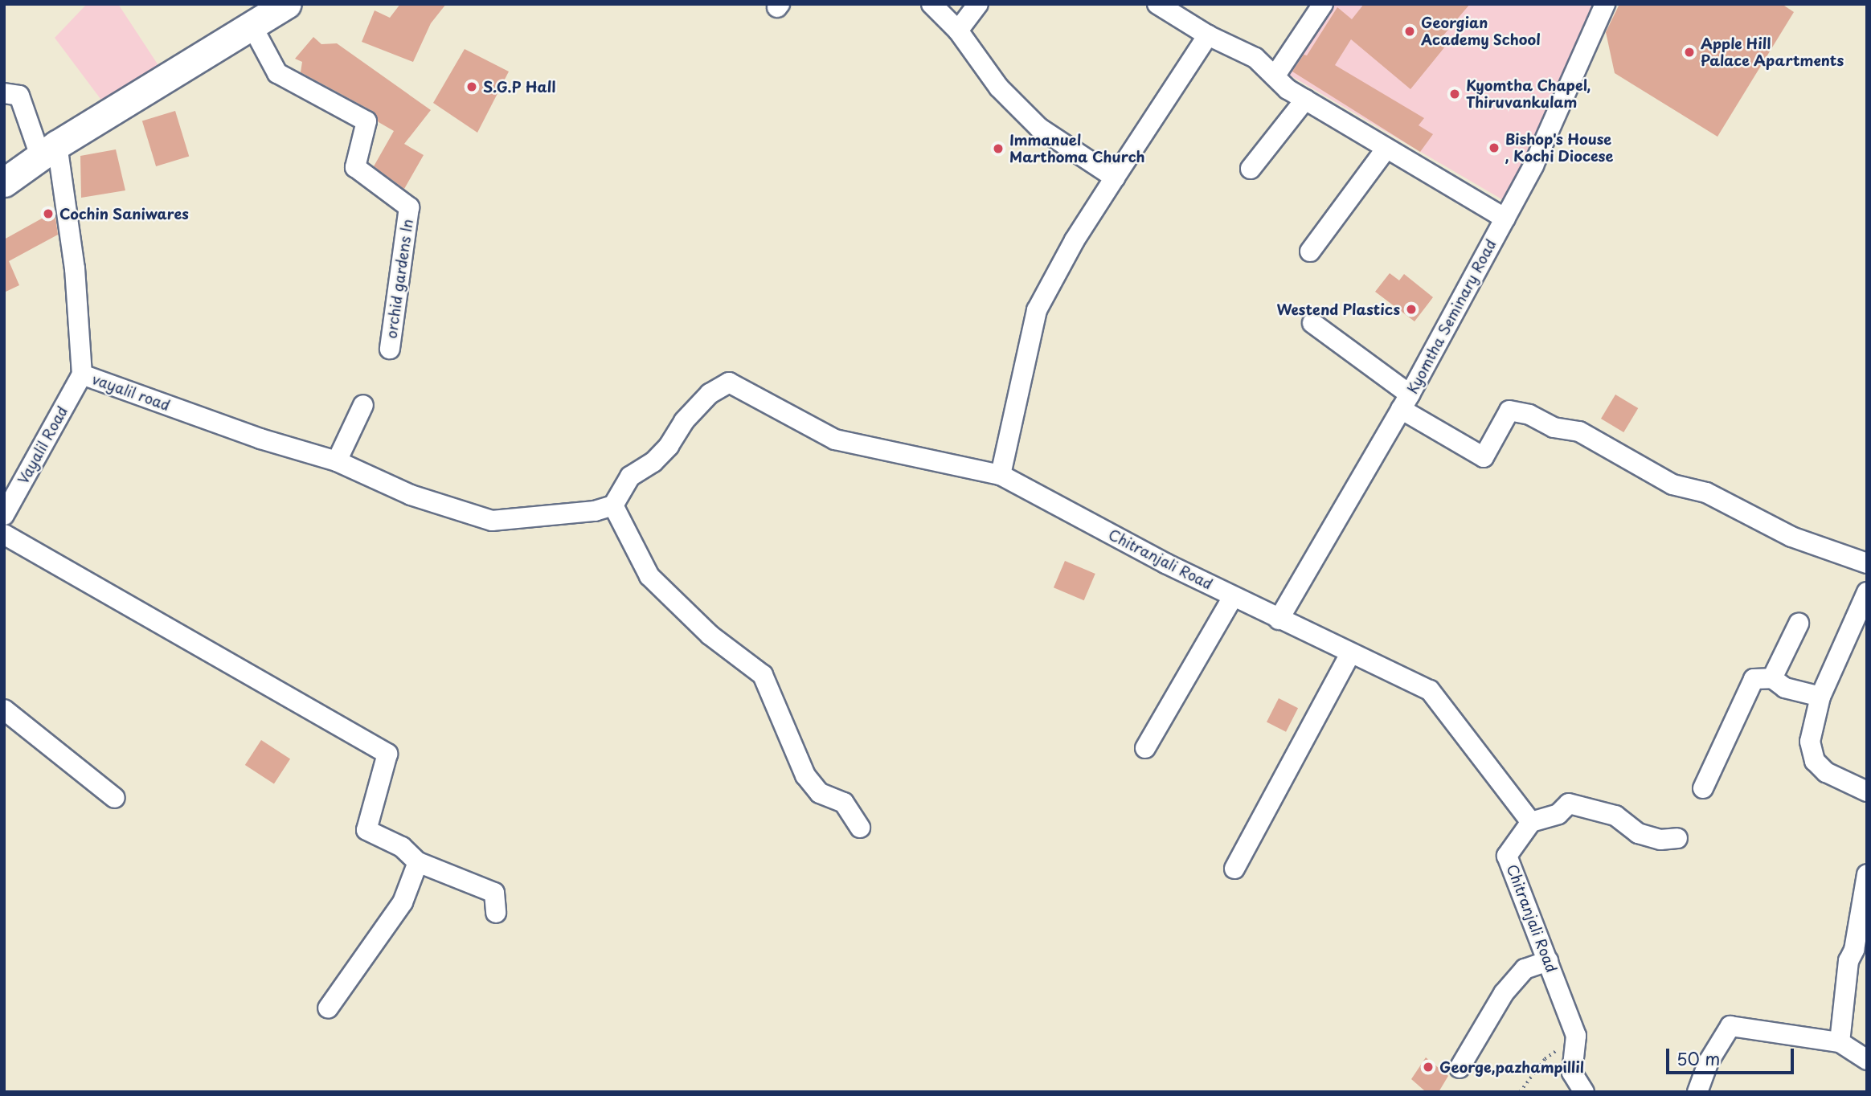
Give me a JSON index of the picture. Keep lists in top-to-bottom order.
{
  "streets": {
    "street": [
      "orchid gardens ln",
      "Kyomtha Seminary Road",
      "vayalil road",
      "Vayalil Road",
      "Chitranjali Road"
    ]
  },
  "crossings": [
    ["Kyomtha Seminary Road", "Chitranjali Road"],
    ["vayalil road", "Vayalil Road"],
    ["vayalil road", "Chitranjali Road"]
  ],
  "places": [
    "Georgian Academy School",
    "Apple Hill Palace Apartments",
    "S.G.P Hall",
    "Kyomtha Chapel, Thiruvankulam",
    "Bishop's House , Kochi Diocese",
    "Immanuel Marthoma Church",
    "Cochin Saniwares",
    "Westend Plastics",
    "George,pazhampillil"
  ],
  "scale_bar": "50 m"
}
